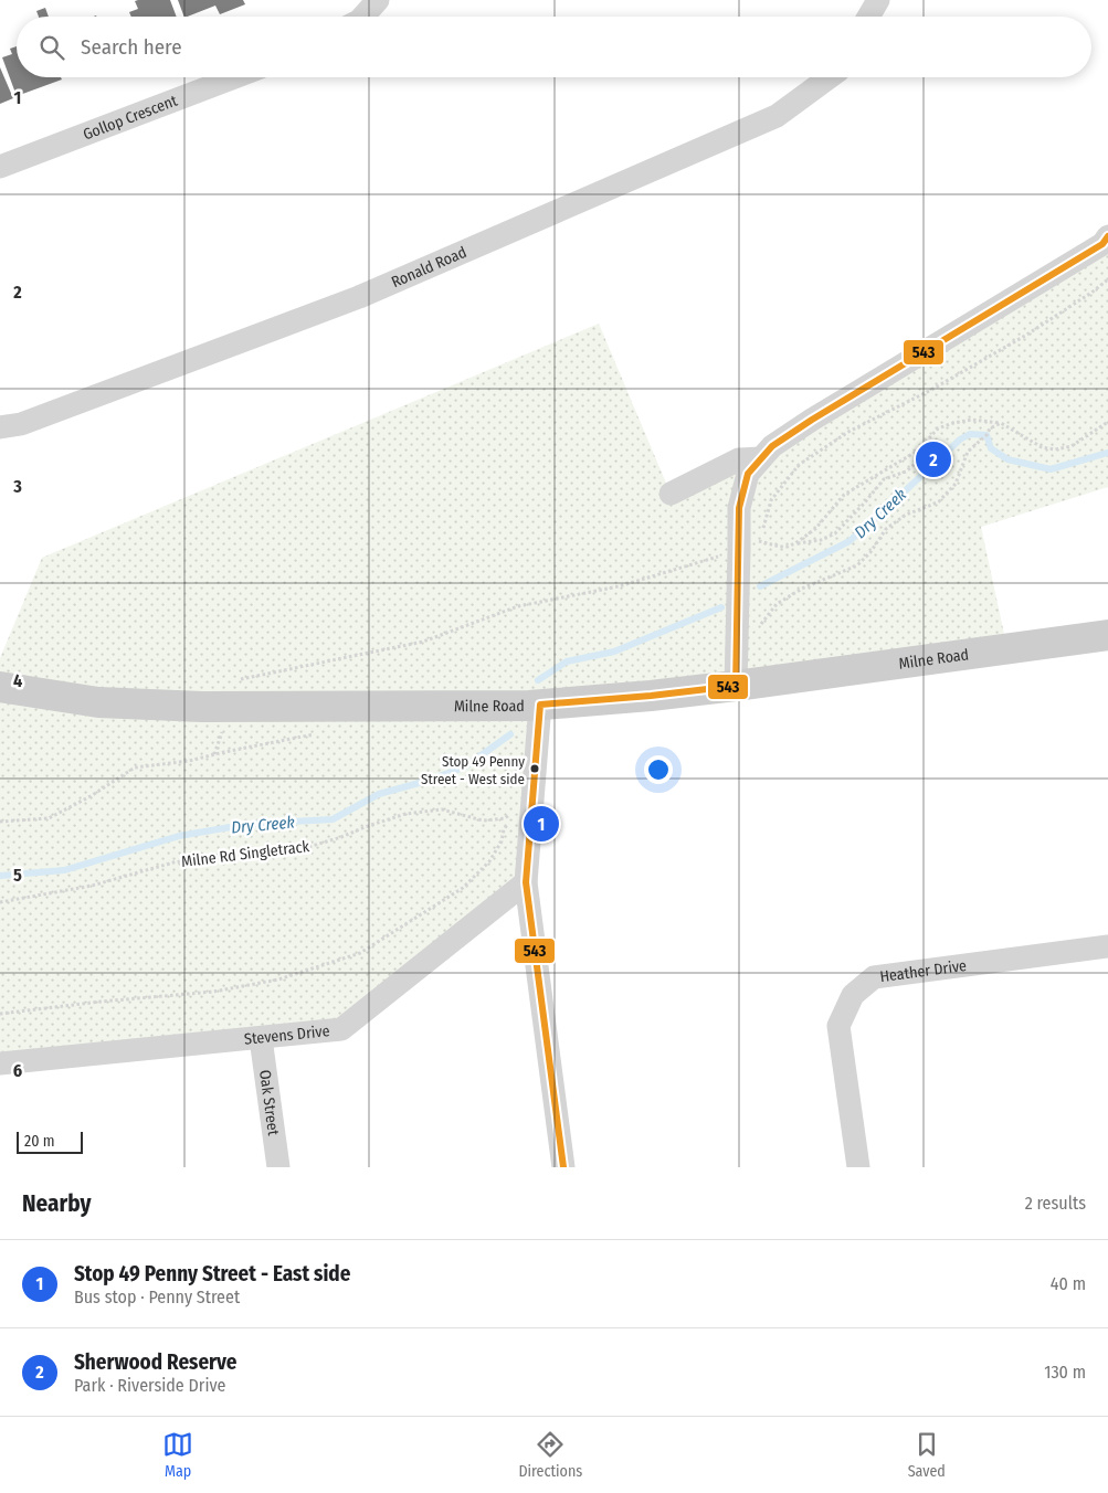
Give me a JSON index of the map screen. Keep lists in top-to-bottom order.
{
  "streets": {
    "main road": ["Milne Road"],
    "street": [
      "Gollop Crescent",
      "Ronald Road",
      "Heather Drive",
      "Stevens Drive",
      "Oak Street"
    ],
    "path": ["Milne Rd Singletrack"]
  },
  "crossings": [
    ["Stevens Drive", "Oak Street"]
  ],
  "water": ["Dry Creek"],
  "places": ["Stop 49 Penny Street - West side"],
  "lines": ["transit line 543"],
  "scale_bar": "20 m",
  "page": {
    "search": "Search here",
    "pins": ["2", "1"],
    "scale": "20 m",
    "heading": ["Nearby", "2 results"],
    "list": [
      {
        "mark": "1",
        "name": "Stop 49 Penny Street - East side",
        "note": "Bus stop · Penny Street",
        "value": "40 m"
      },
      {
        "mark": "2",
        "name": "Sherwood Reserve",
        "note": "Park · Riverside Drive",
        "value": "130 m"
      }
    ],
    "nav": ["Map", "Directions", "Saved"]
  },
  "grid": {
    "rows": [
      "1",
      "2",
      "3",
      "4",
      "5",
      "6"
    ]
  }
}
